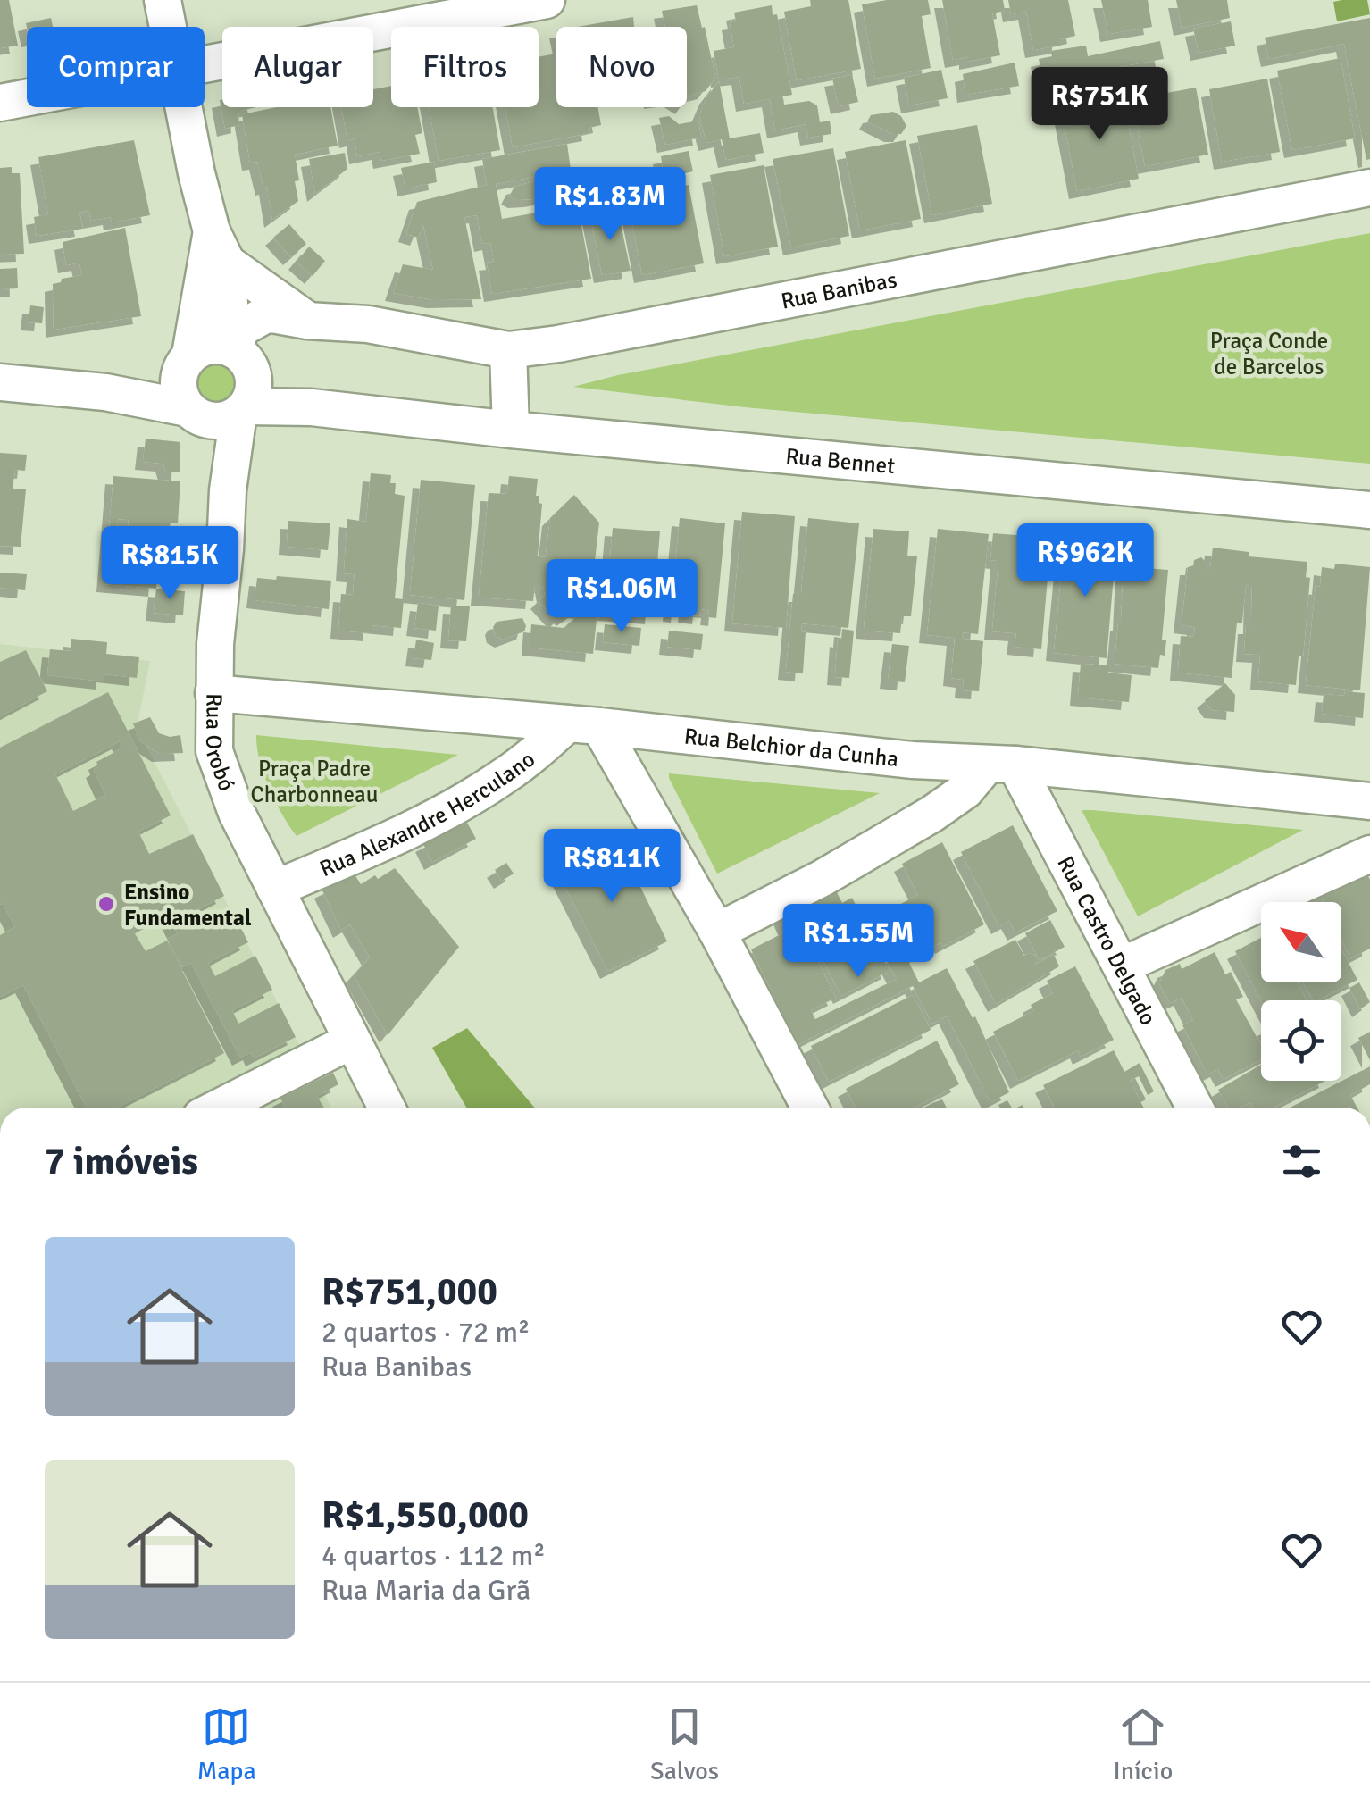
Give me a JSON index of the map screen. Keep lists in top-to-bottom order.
{
  "streets": {
    "street": [
      "Rua Banibas",
      "Rua Bennet",
      "Rua Orobó",
      "Rua Belchior da Cunha",
      "Rua Alexandre Herculano",
      "Rua Castro Delgado"
    ]
  },
  "crossings": [
    ["Rua Banibas", "Rua Bennet"],
    ["Rua Banibas", "Rua Orobó"],
    ["Rua Bennet", "Rua Orobó"],
    ["Rua Orobó", "Rua Belchior da Cunha"],
    ["Rua Orobó", "Rua Alexandre Herculano"],
    ["Rua Belchior da Cunha", "Rua Alexandre Herculano"],
    ["Rua Belchior da Cunha", "Rua Castro Delgado"]
  ],
  "parks": ["Praça Conde de Barcelos", "Praça Padre Charbonneau"],
  "places": ["Ensino Fundamental"],
  "north": "top left",
  "page": {
    "chip": [
      "Comprar",
      "Alugar",
      "Filtros",
      "Novo"
    ],
    "price": [
      "R$751K",
      "R$1.83M",
      "R$962K",
      "R$815K",
      "R$1.06M",
      "R$811K",
      "R$1.55M"
    ],
    "heading": "7 imóveis",
    "list": [
      {
        "name": "R$751,000",
        "note": "2 quartos · 72 m² · Rua Banibas"
      },
      {
        "name": "R$1,550,000",
        "note": "4 quartos · 112 m² · Rua Maria da Grã"
      }
    ],
    "tabs": ["Mapa", "Salvos", "Início"]
  }
}
